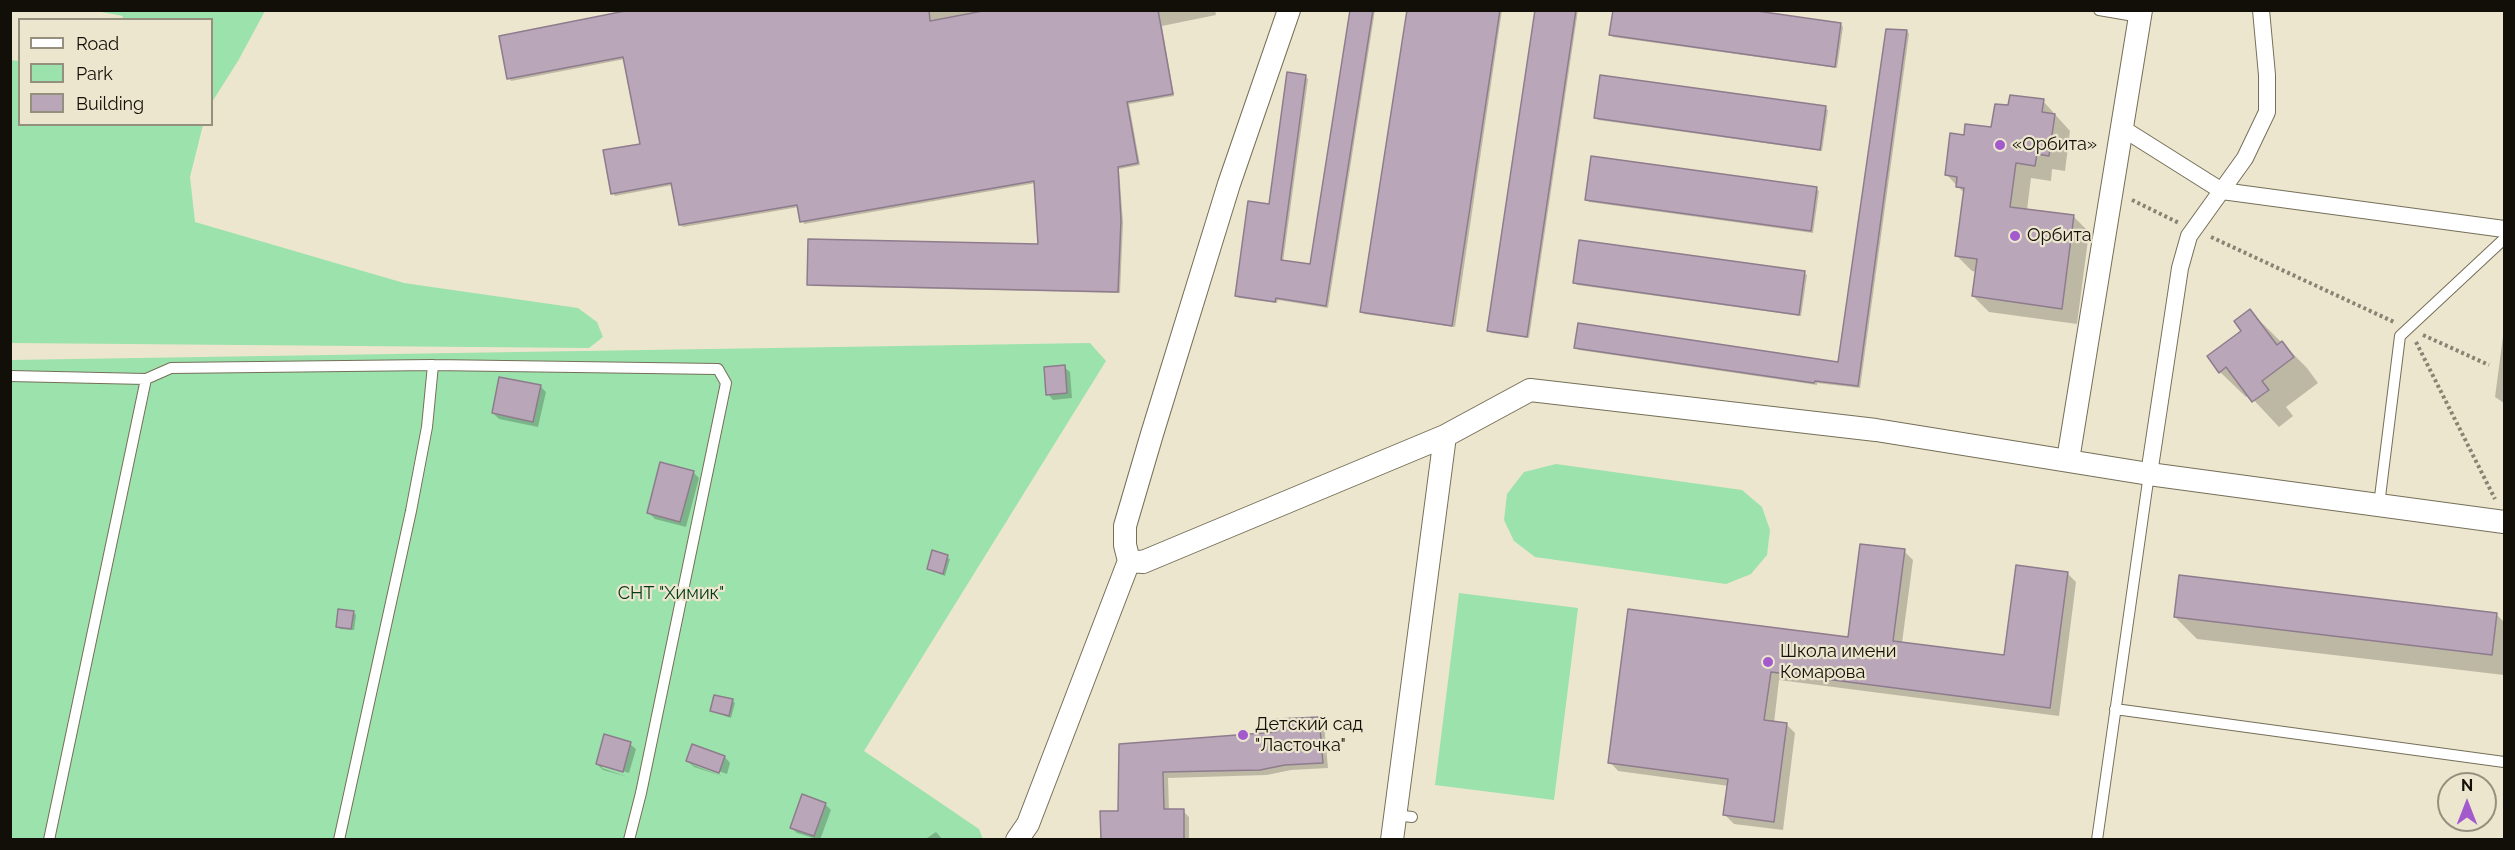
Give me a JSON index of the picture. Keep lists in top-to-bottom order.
{
  "parks": ["СНТ \"Химик\""],
  "places": [
    "«Орбита»",
    "Орбита",
    "Школа имени Комарова",
    "Детский сад \"Ласточка\""
  ],
  "legend": ["Road", "Park", "Building"],
  "north": "top"
}
